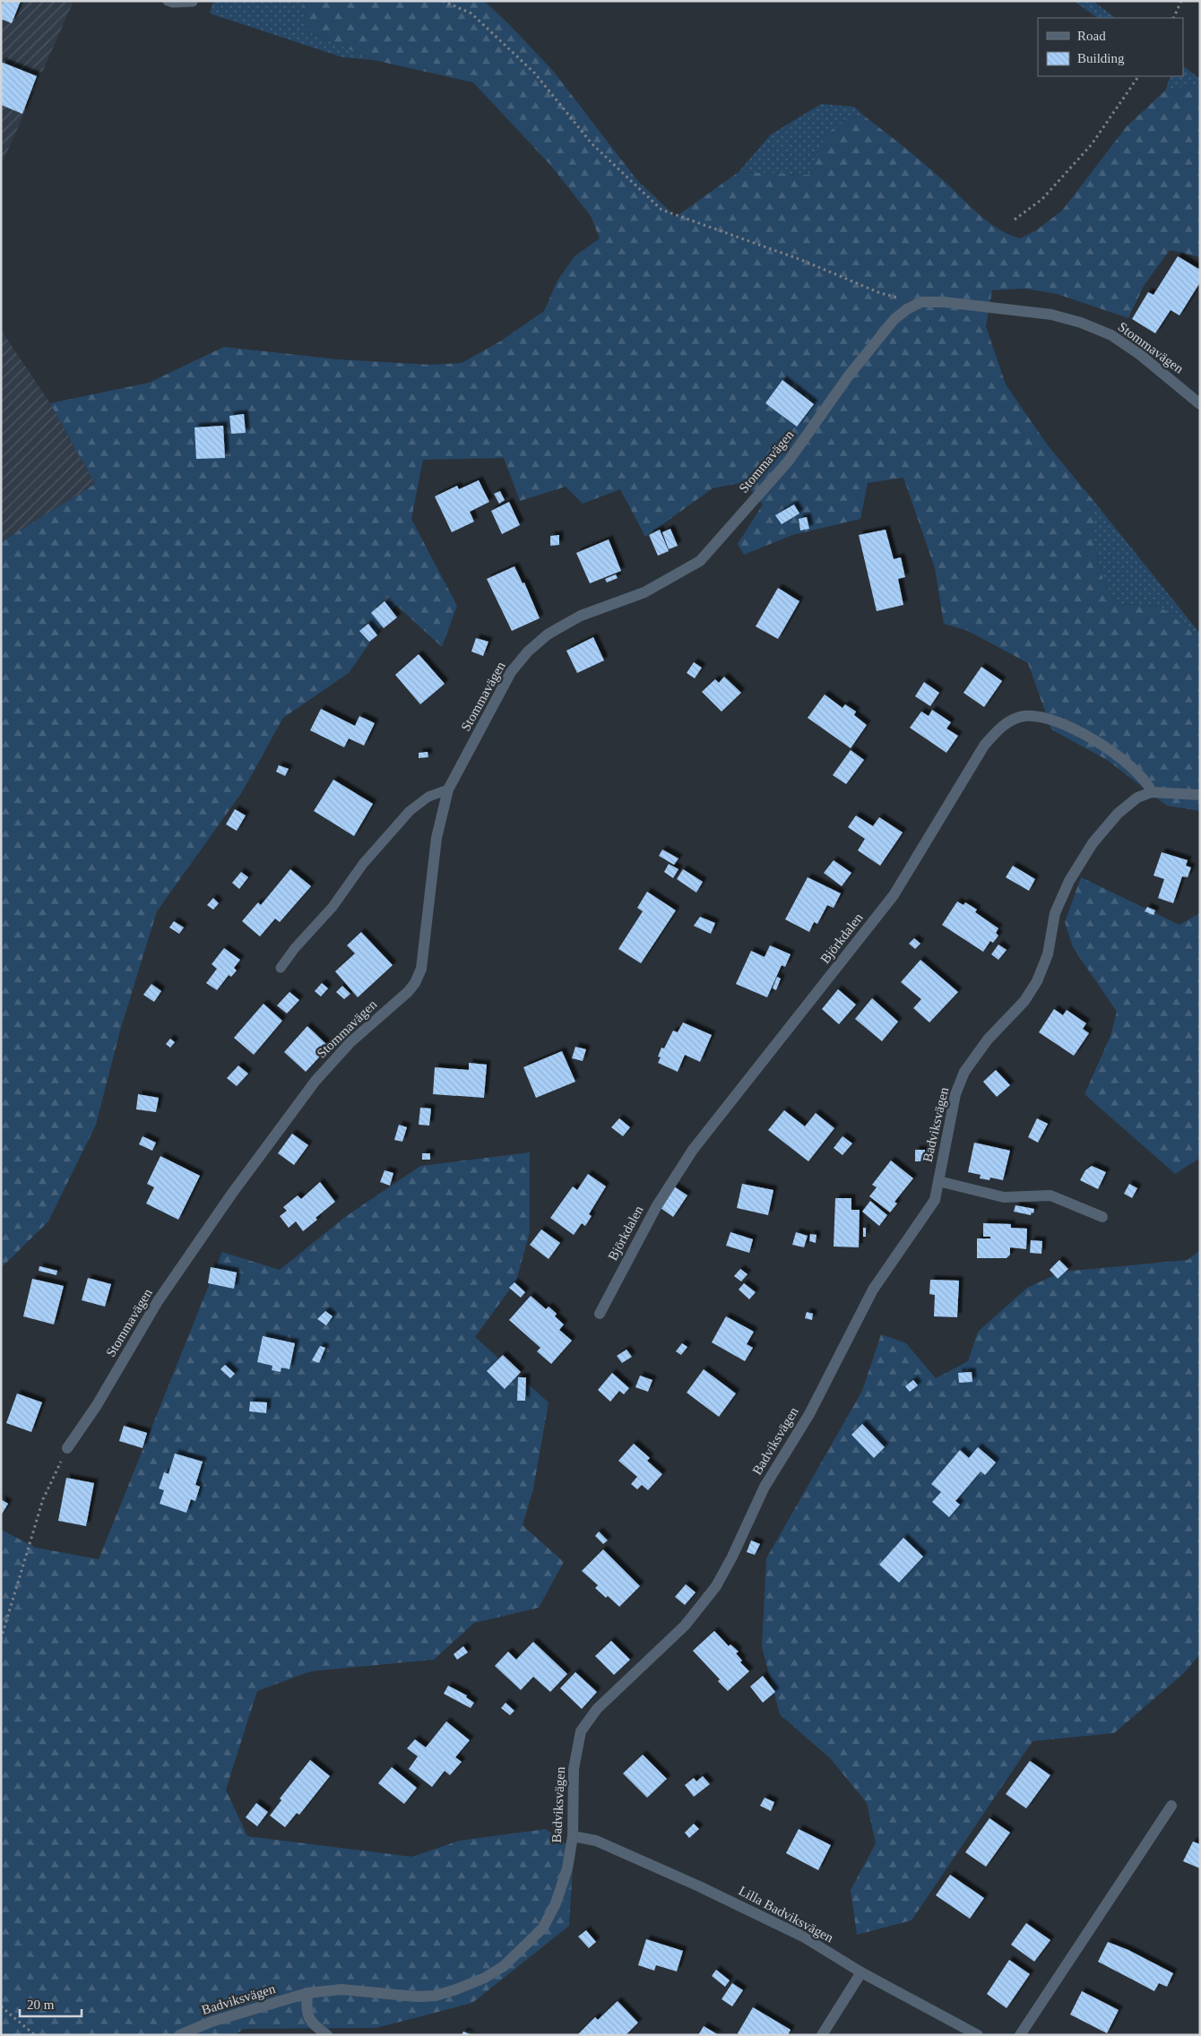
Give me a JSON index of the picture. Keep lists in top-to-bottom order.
{
  "streets": {
    "street": [
      "Stommavägen",
      "Björkdalen",
      "Badviksvägen",
      "Lilla Badviksvägen"
    ]
  },
  "crossings": [
    ["Björkdalen", "Badviksvägen"],
    ["Badviksvägen", "Lilla Badviksvägen"]
  ],
  "legend": ["Road", "Building"],
  "scale_bar": "20 m"
}
